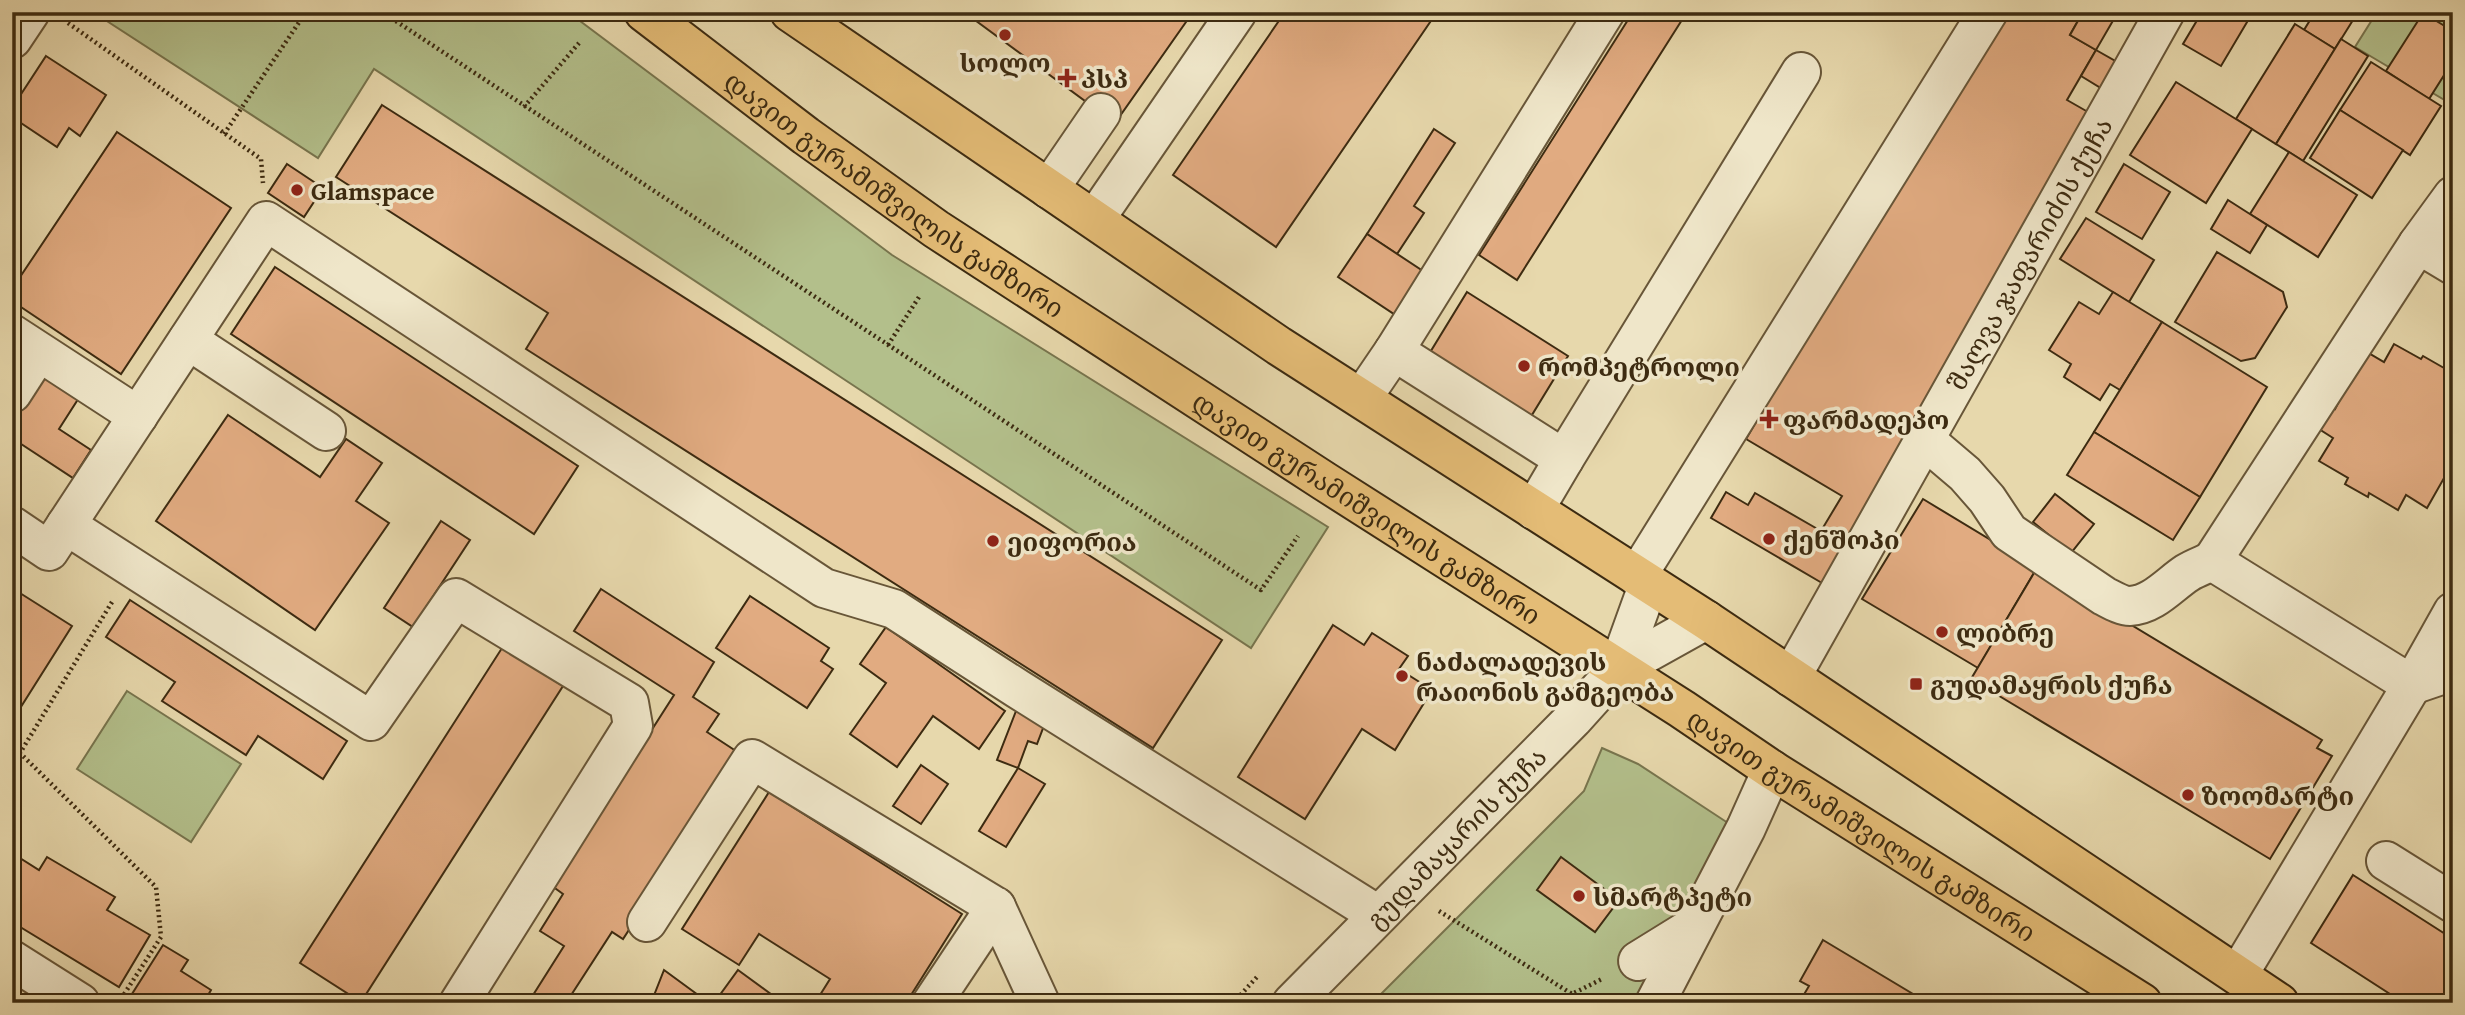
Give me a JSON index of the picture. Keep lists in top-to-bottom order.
{
  "streets": {
    "main road": ["დავით გურამიშვილის გამზირი"],
    "street": ["შალვა ჯაფარიძის ქუჩა", "გუდამაყარის ქუჩა"]
  },
  "crossings": [
    ["დავით გურამიშვილის გამზირი", "გუდამაყარის ქუჩა"]
  ],
  "places": {
    "other": [
      "სოლო",
      "Glamspace",
      "რომპეტროლი",
      "ქენშოპი",
      "ეიფორია",
      "ლიბრე",
      "ნაძალადევის რაიონის გამგეობა",
      "ზოომარტი",
      "სმარტპეტი"
    ],
    "health": ["პსპ", "ფარმადეპო"],
    "transit": ["გუდამაყრის ქუჩა"]
  }
}
